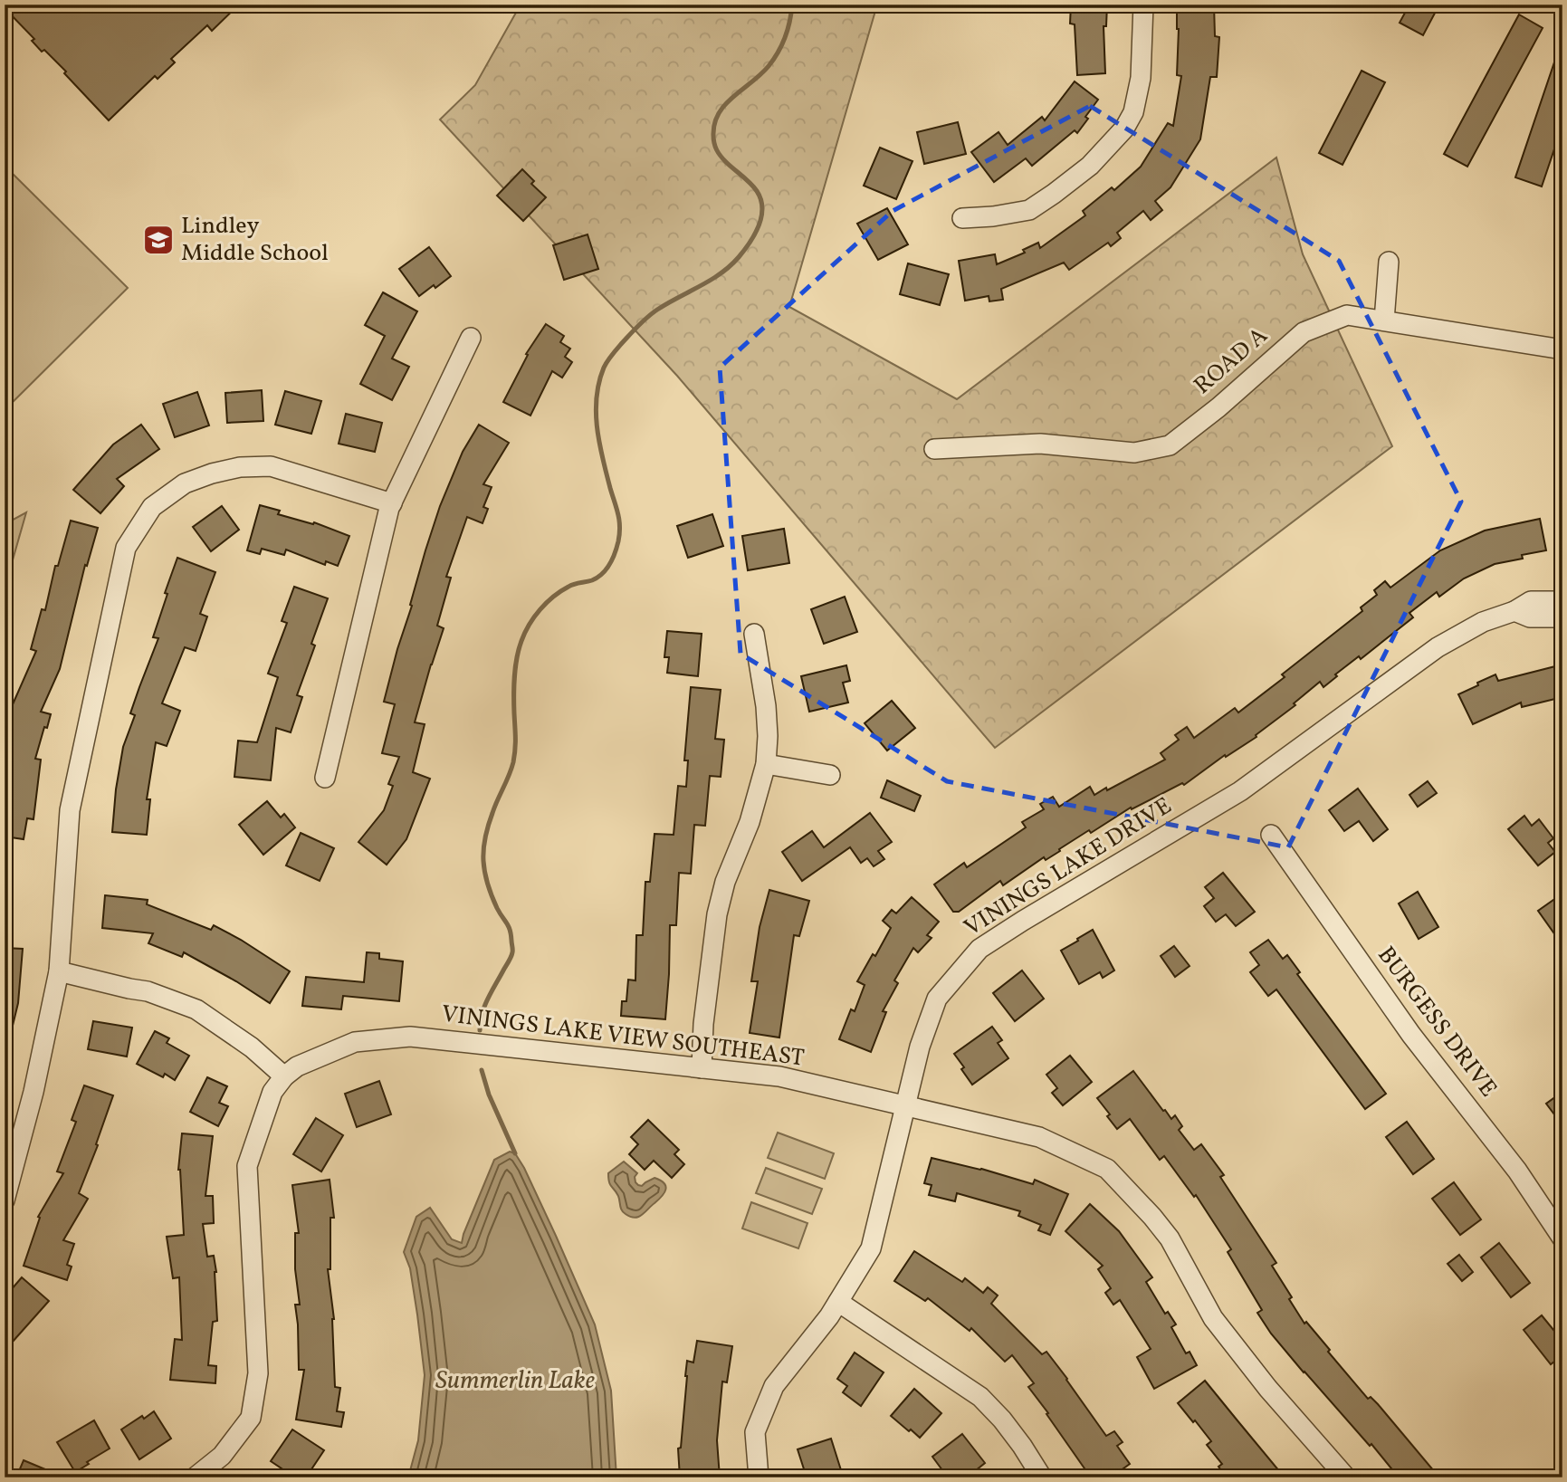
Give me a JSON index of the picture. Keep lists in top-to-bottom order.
{
  "streets": {
    "street": [
      "ROAD A",
      "VININGS LAKE DRIVE",
      "BURGESS DRIVE",
      "VININGS LAKE VIEW SOUTHEAST"
    ]
  },
  "crossings": [
    ["VININGS LAKE DRIVE", "VININGS LAKE VIEW SOUTHEAST"]
  ],
  "water": ["Summerlin Lake"],
  "places": {
    "school or university": ["Lindley Middle School"]
  }
}
